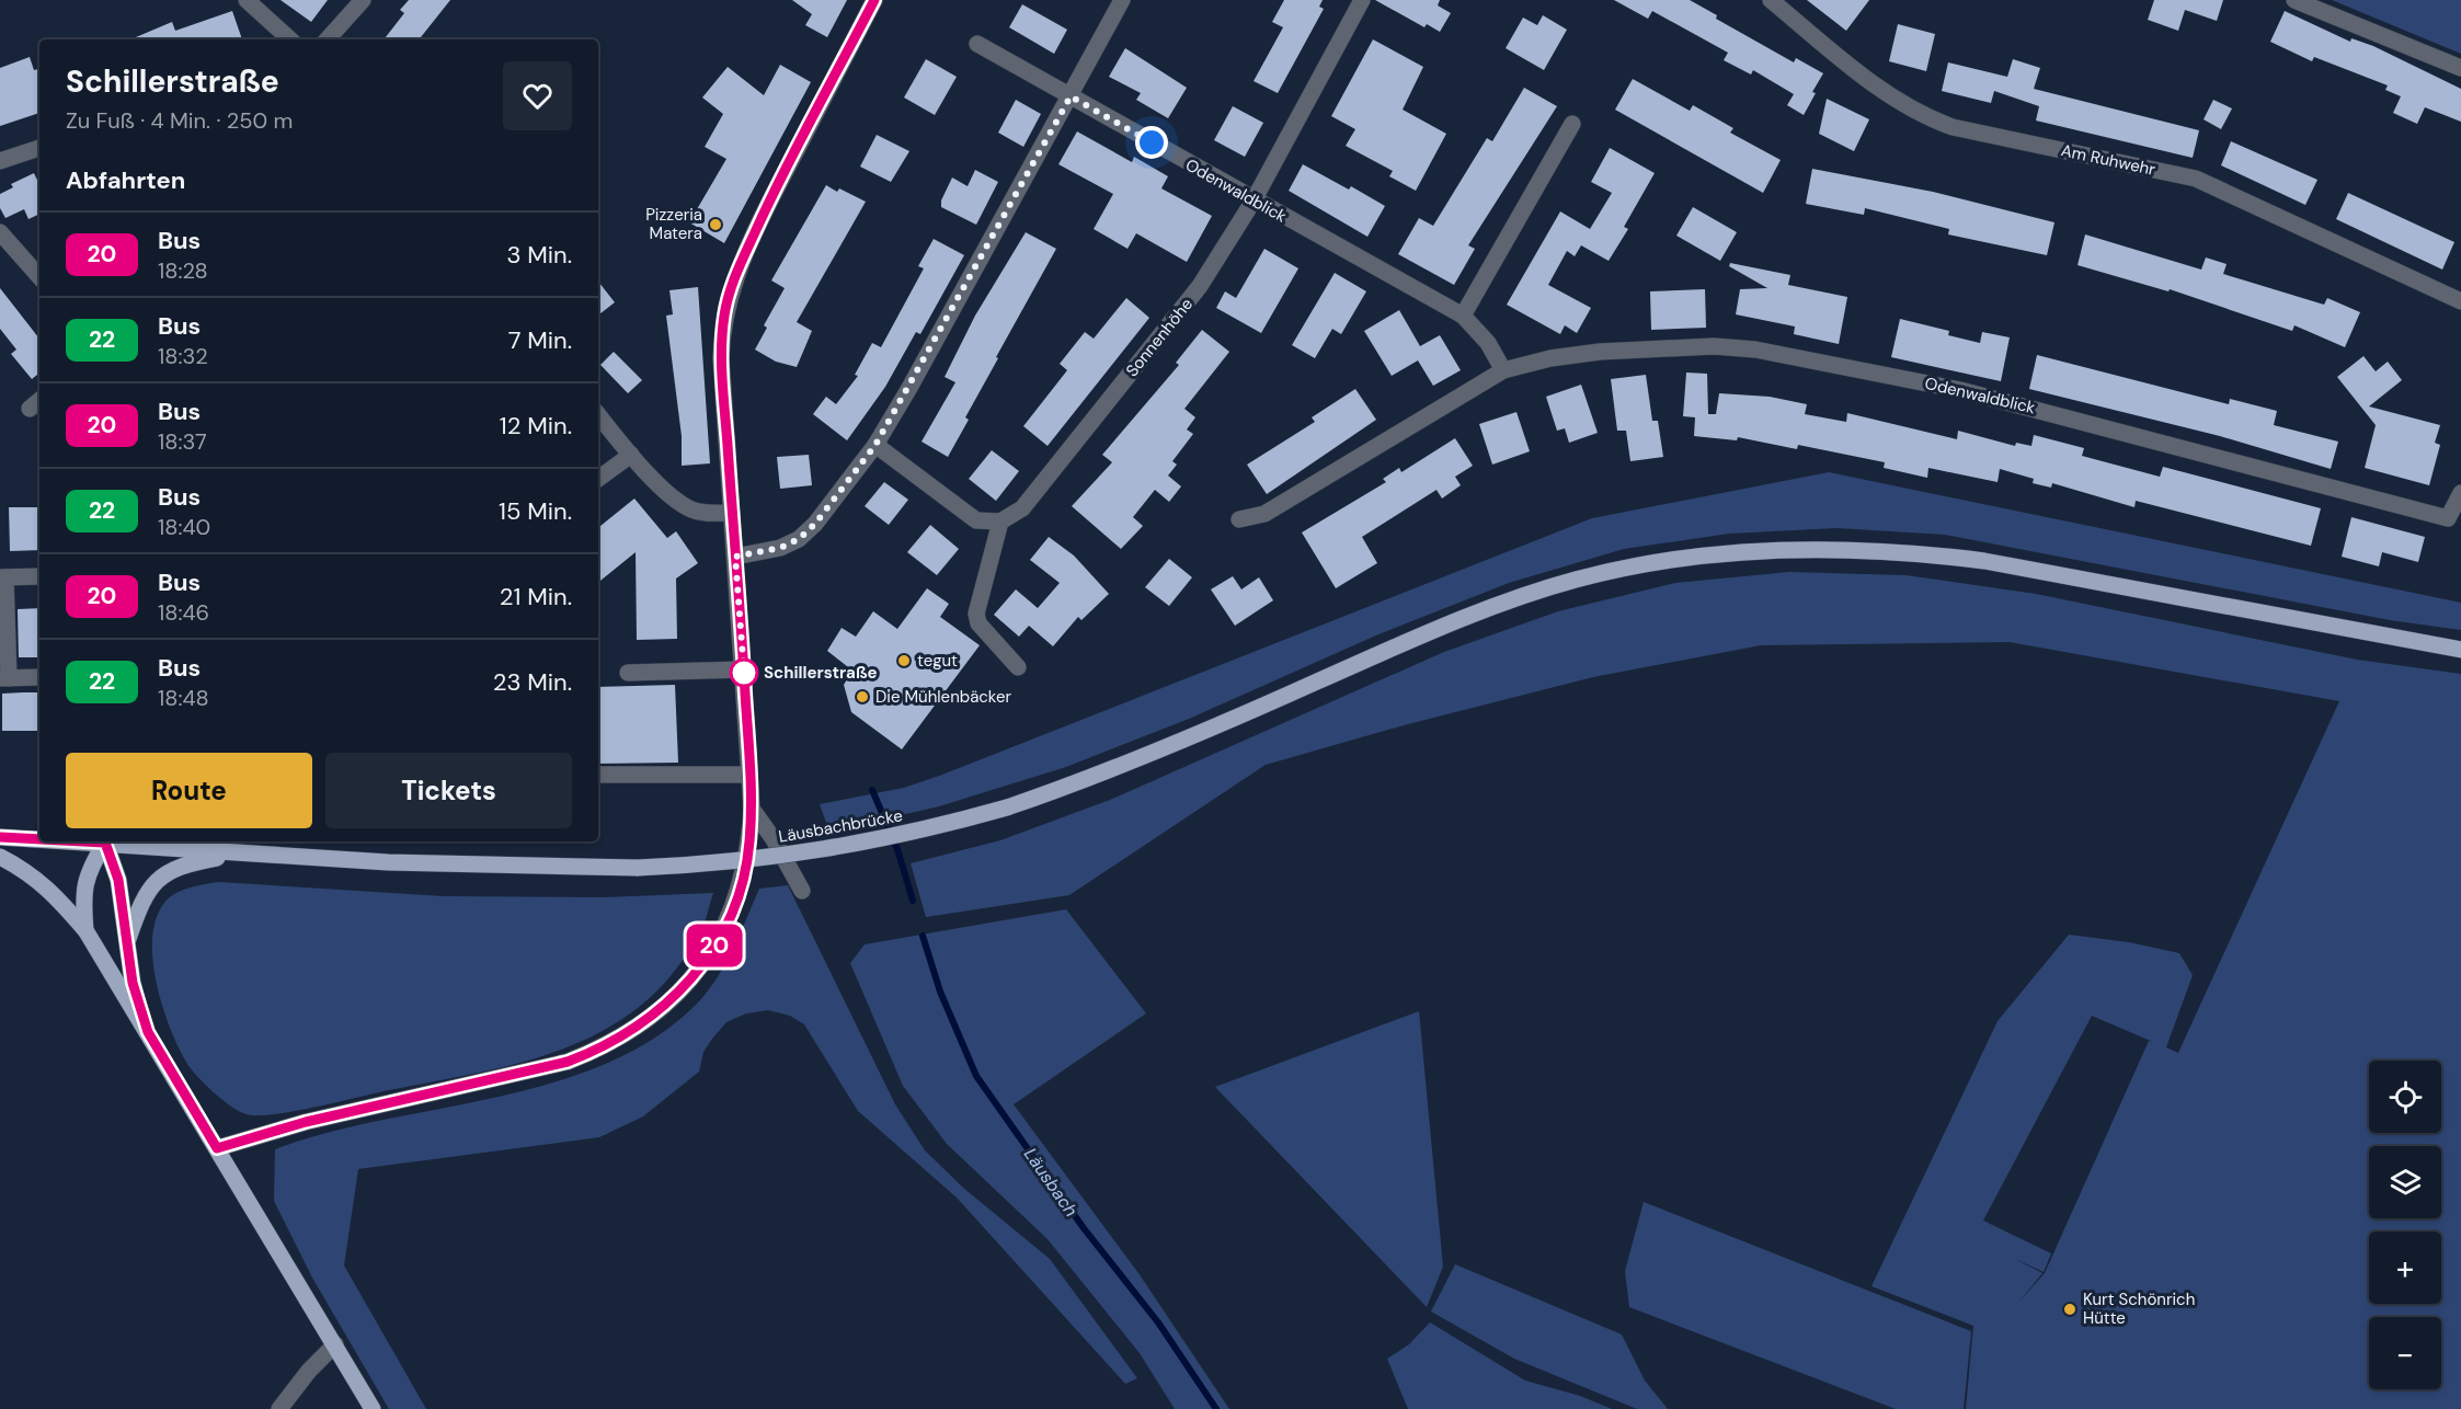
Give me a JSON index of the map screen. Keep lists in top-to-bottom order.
{
  "streets": {
    "main road": ["Läusbachbrücke"],
    "street": ["Am Ruhwehr", "Odenwaldblick", "Sonnenhöhe"]
  },
  "crossings": [
    ["Odenwaldblick", "Sonnenhöhe"]
  ],
  "water": ["Läusbach"],
  "places": [
    "Pizzeria Matera",
    "tegut",
    "Schillerstraße",
    "Die Mühlenbäcker",
    "Kurt Schönrich Hütte"
  ],
  "lines": ["bus line 20"],
  "page": {
    "on_map": "20",
    "heading": [
      ["Schillerstraße", "Zu Fuß · 4 Min. · 250 m"],
      "Abfahrten"
    ],
    "list": [
      {
        "mark": "20",
        "name": "Bus",
        "note": "18:28",
        "value": "3 Min."
      },
      {
        "mark": "22",
        "name": "Bus",
        "note": "18:32",
        "value": "7 Min."
      },
      {
        "mark": "20",
        "name": "Bus",
        "note": "18:37",
        "value": "12 Min."
      },
      {
        "mark": "22",
        "name": "Bus",
        "note": "18:40",
        "value": "15 Min."
      },
      {
        "mark": "20",
        "name": "Bus",
        "note": "18:46",
        "value": "21 Min."
      },
      {
        "mark": "22",
        "name": "Bus",
        "note": "18:48",
        "value": "23 Min."
      }
    ],
    "buttons": ["Route", "Tickets"],
    "map_buttons": ["+", "−"]
  }
}
